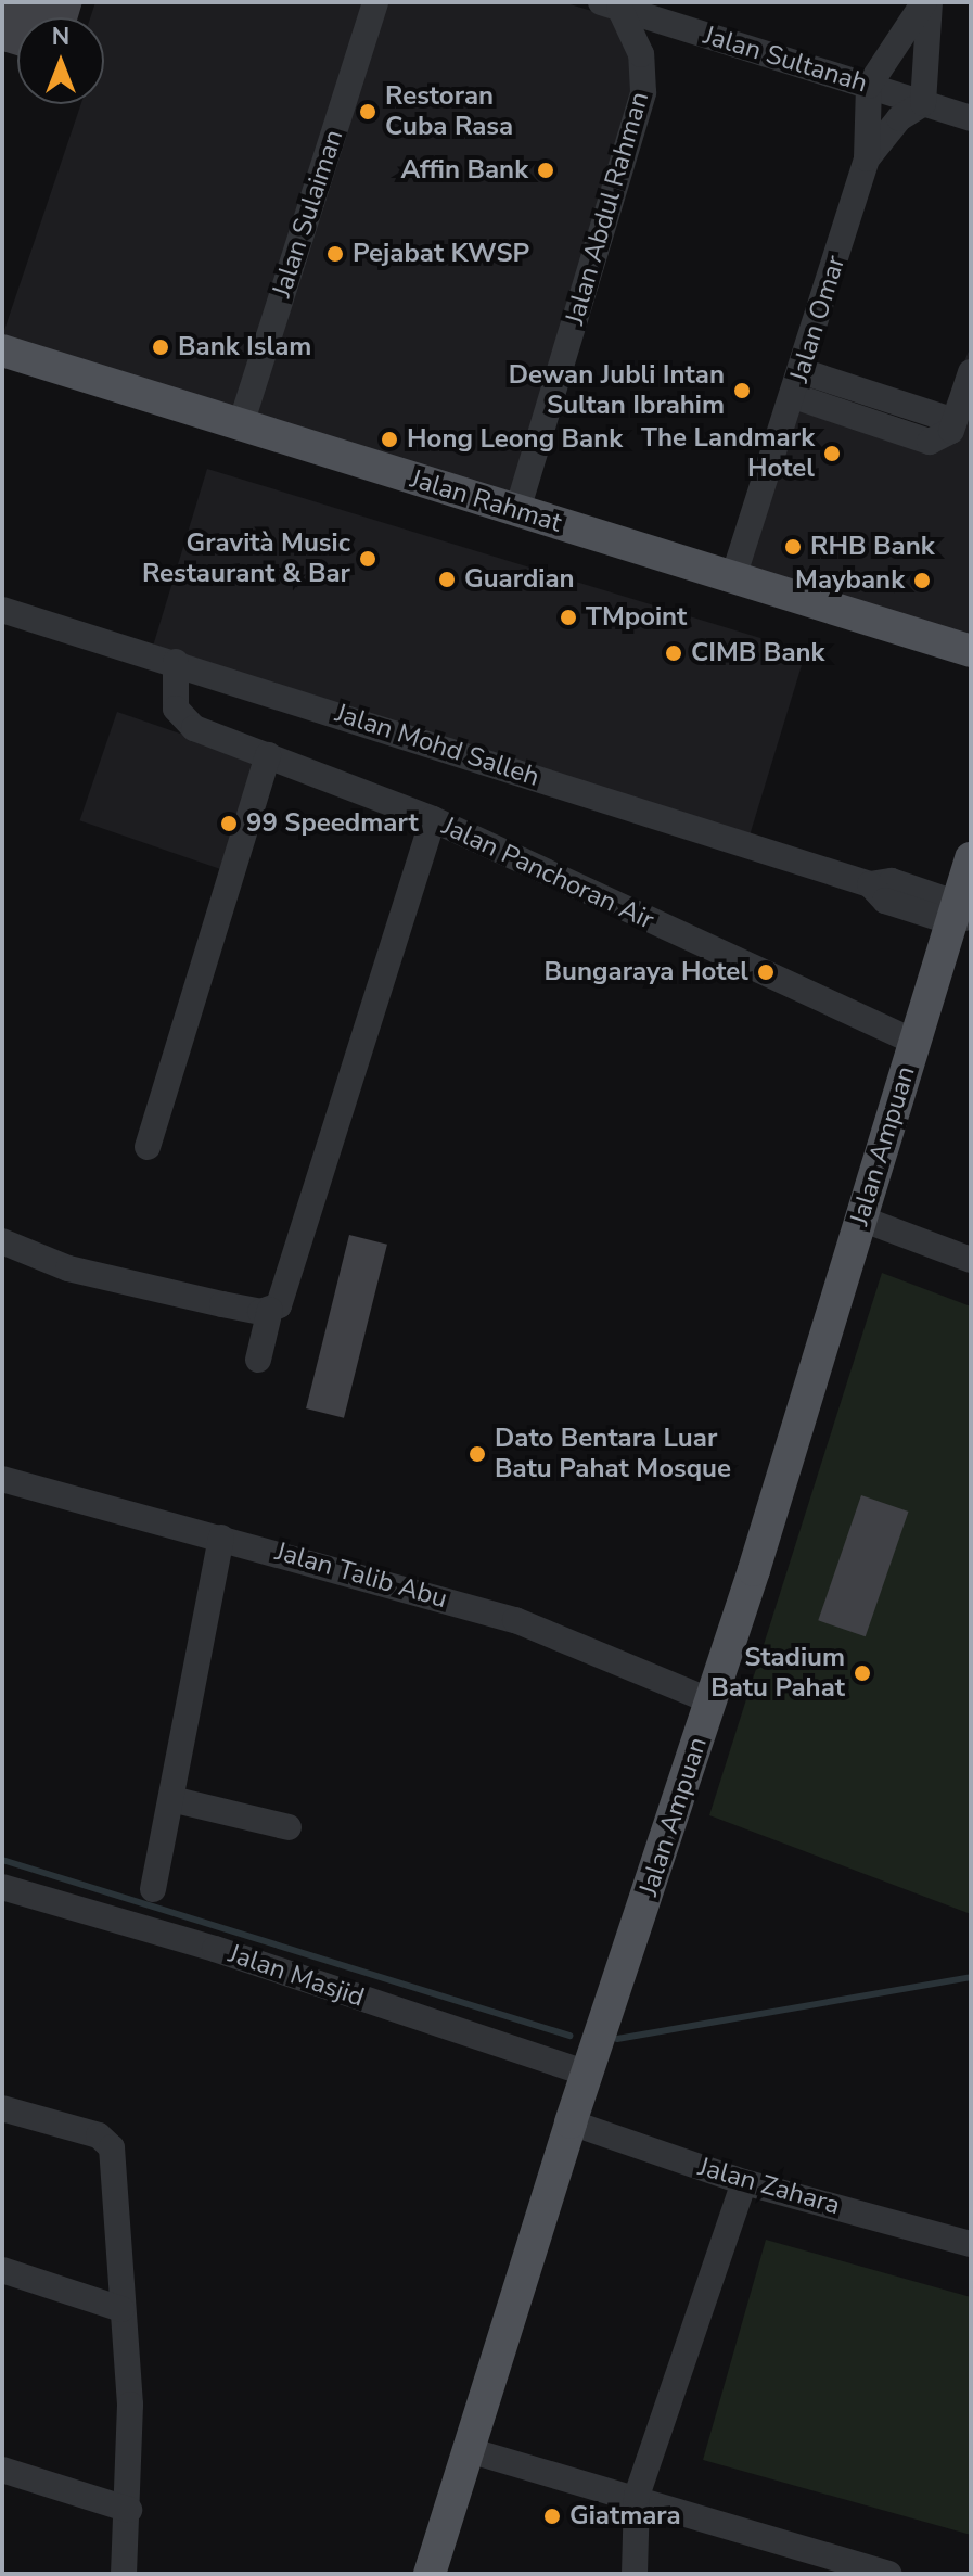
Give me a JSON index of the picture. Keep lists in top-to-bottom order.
{
  "streets": {
    "main road": ["Jalan Rahmat", "Jalan Ampuan"],
    "street": [
      "Jalan Sultanah",
      "Jalan Abdul Rahman",
      "Jalan Sulaiman",
      "Jalan Omar",
      "Jalan Mohd Salleh",
      "Jalan Panchoran Air",
      "Jalan Talib Abu",
      "Jalan Masjid",
      "Jalan Zahara"
    ]
  },
  "crossings": [
    ["Jalan Sultanah", "Jalan Abdul Rahman"],
    ["Jalan Abdul Rahman", "Jalan Rahmat"],
    ["Jalan Sulaiman", "Jalan Rahmat"],
    ["Jalan Omar", "Jalan Rahmat"],
    ["Jalan Mohd Salleh", "Jalan Panchoran Air"],
    ["Jalan Mohd Salleh", "Jalan Ampuan"],
    ["Jalan Panchoran Air", "Jalan Ampuan"],
    ["Jalan Ampuan", "Jalan Talib Abu"],
    ["Jalan Ampuan", "Jalan Masjid"],
    ["Jalan Ampuan", "Jalan Zahara"]
  ],
  "places": [
    "Restoran Cuba Rasa",
    "Affin Bank",
    "Pejabat KWSP",
    "Bank Islam",
    "Dewan Jubli Intan Sultan Ibrahim",
    "Hong Leong Bank",
    "The Landmark Hotel",
    "RHB Bank",
    "Gravità Music Restaurant & Bar",
    "Guardian",
    "Maybank",
    "TMpoint",
    "CIMB Bank",
    "99 Speedmart",
    "Bungaraya Hotel",
    "Dato Bentara Luar Batu Pahat Mosque",
    "Stadium Batu Pahat",
    "Giatmara"
  ],
  "north": "top"
}
